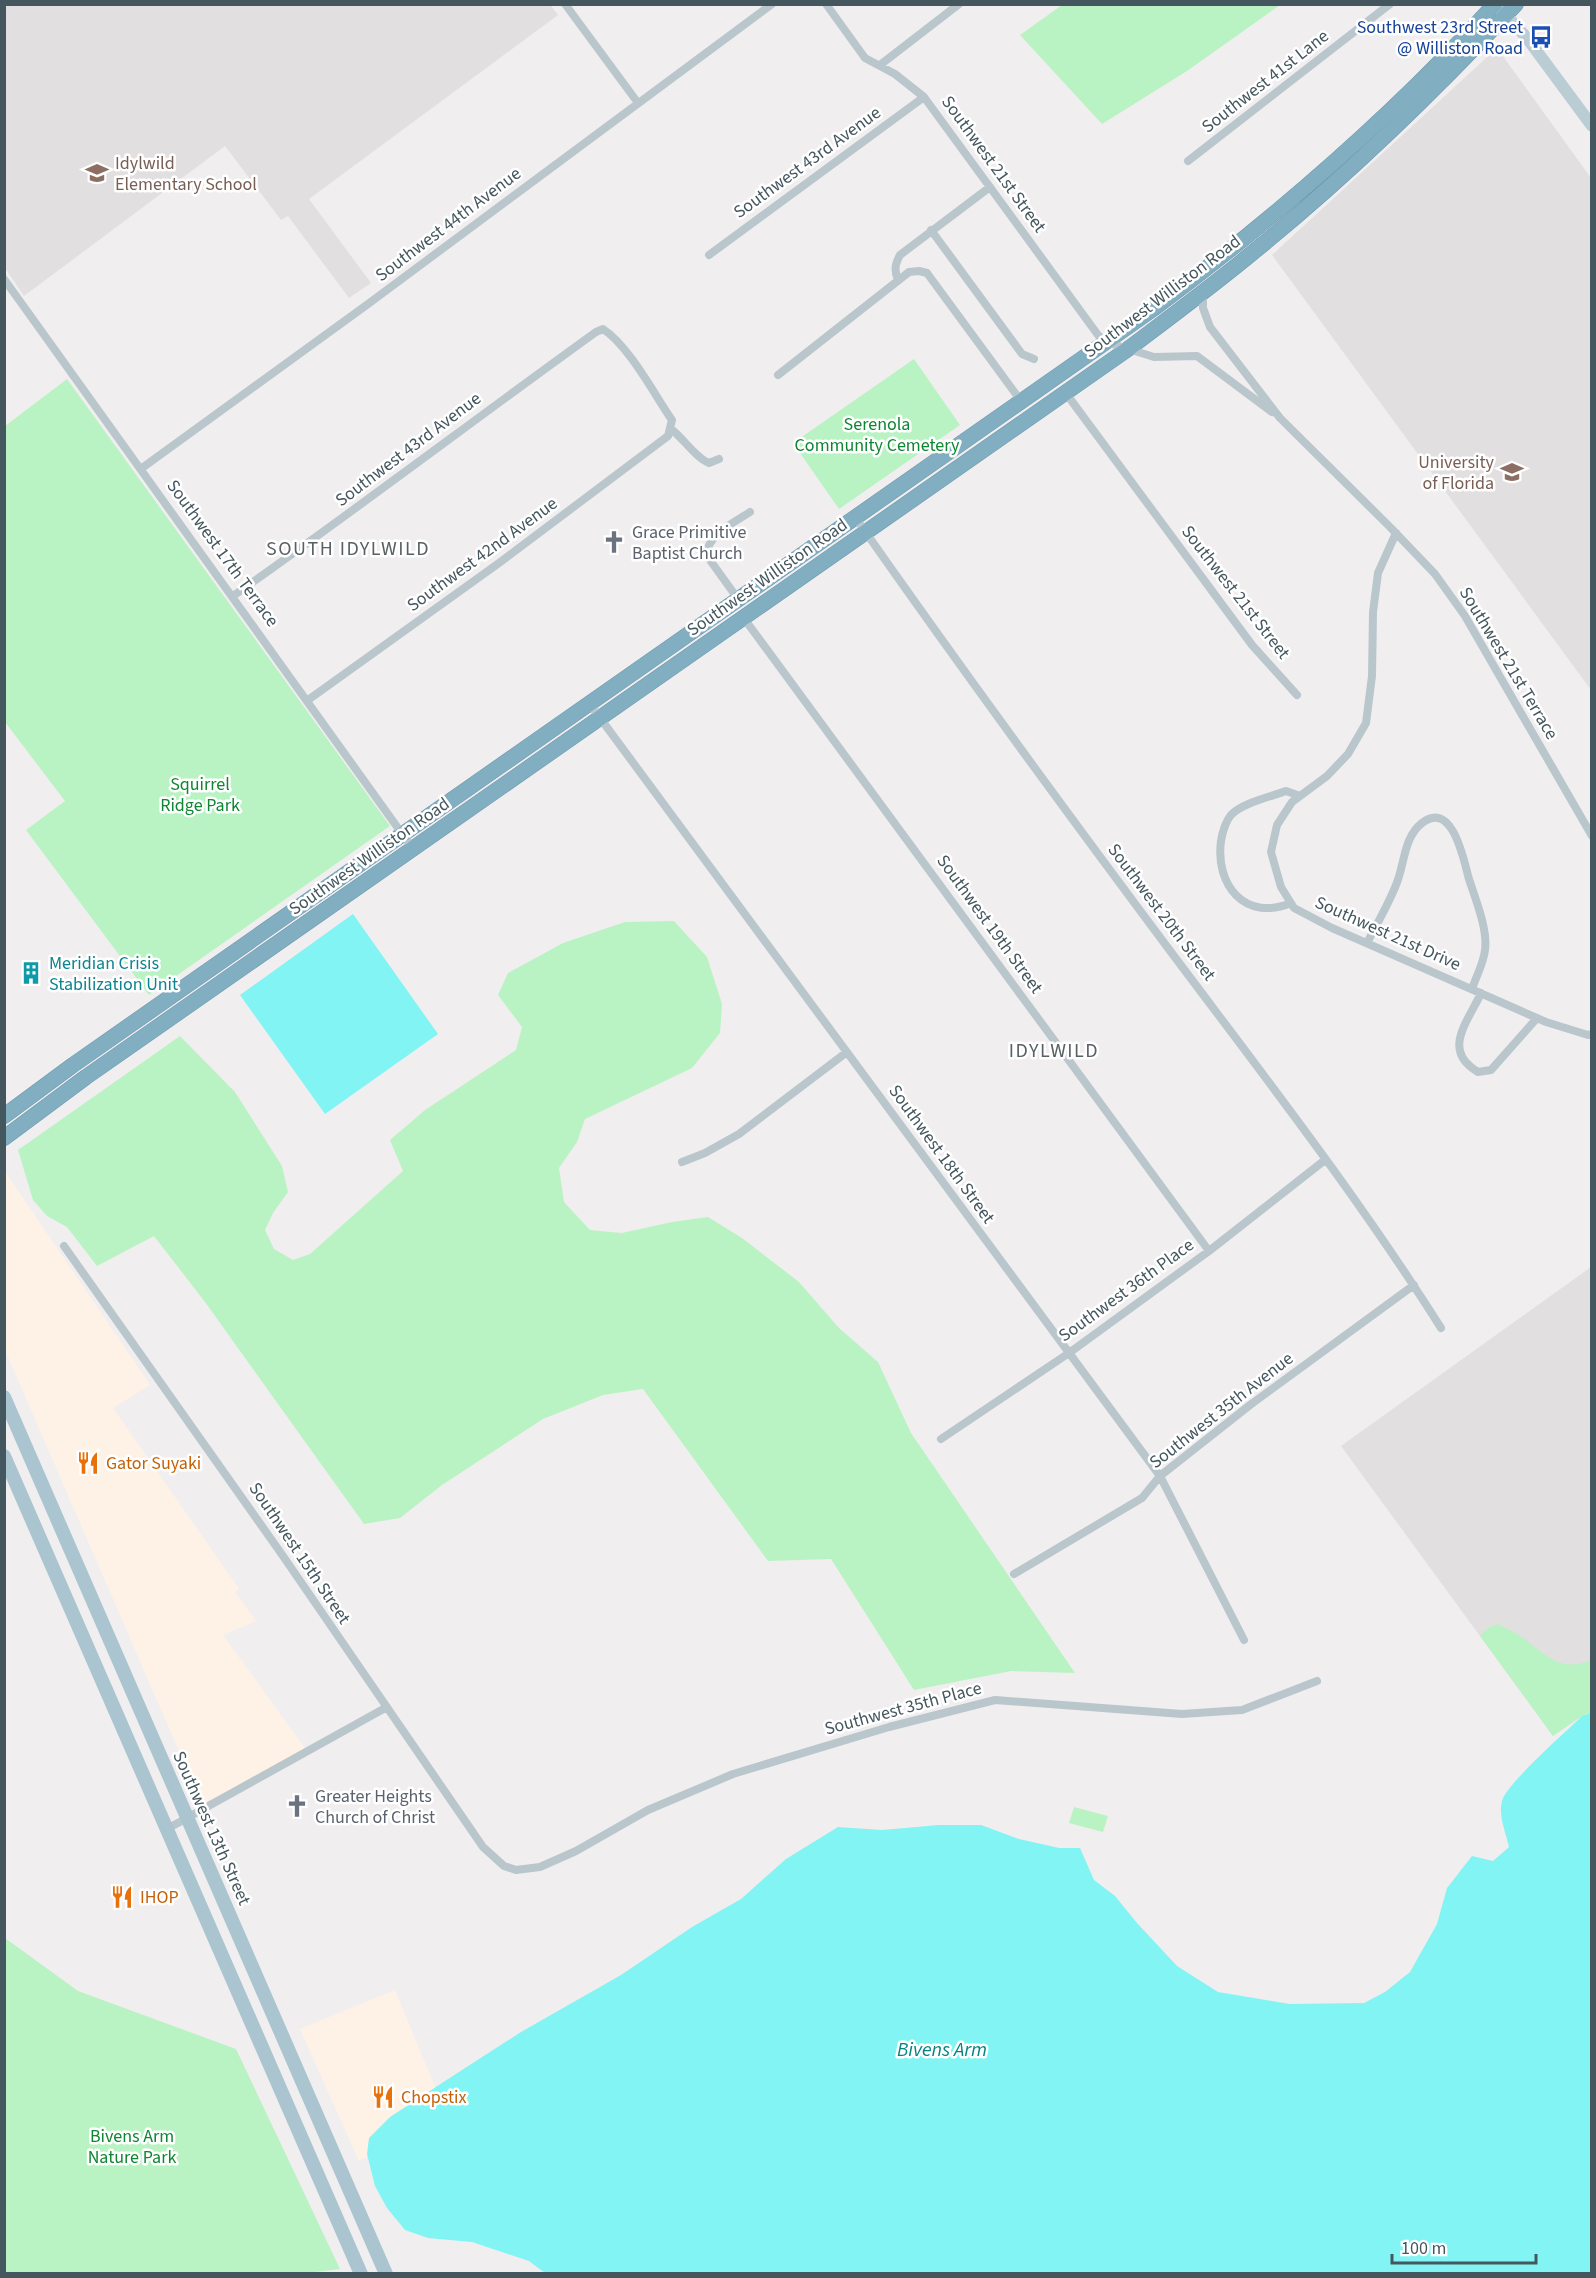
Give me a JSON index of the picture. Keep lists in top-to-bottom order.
{
  "streets": {
    "highway": ["Southwest Williston Road"],
    "main road": ["Southwest 13th Street"],
    "street": [
      "Southwest 41st Lane",
      "Southwest 43rd Avenue",
      "Southwest 21st Street",
      "Southwest 44th Avenue",
      "Southwest 17th Terrace",
      "Southwest 42nd Avenue",
      "Southwest 21st Terrace",
      "Southwest 20th Street",
      "Southwest 19th Street",
      "Southwest 21st Drive",
      "Southwest 18th Street",
      "Southwest 36th Place",
      "Southwest 35th Avenue",
      "Southwest 15th Street",
      "Southwest 35th Place"
    ]
  },
  "crossings": [
    ["Southwest 43rd Avenue", "Southwest 21st Street"],
    ["Southwest 43rd Avenue", "Southwest 17th Terrace"],
    ["Southwest 43rd Avenue", "Southwest 42nd Avenue"],
    ["Southwest 21st Street", "Southwest Williston Road"],
    ["Southwest 44th Avenue", "Southwest 17th Terrace"],
    ["Southwest Williston Road", "Southwest 17th Terrace"],
    ["Southwest Williston Road", "Southwest 21st Terrace"],
    ["Southwest Williston Road", "Southwest 20th Street"],
    ["Southwest Williston Road", "Southwest 19th Street"],
    ["Southwest Williston Road", "Southwest 18th Street"],
    ["Southwest 17th Terrace", "Southwest 42nd Avenue"],
    ["Southwest 21st Terrace", "Southwest 21st Drive"],
    ["Southwest 20th Street", "Southwest 36th Place"],
    ["Southwest 20th Street", "Southwest 35th Avenue"],
    ["Southwest 19th Street", "Southwest 36th Place"],
    ["Southwest 18th Street", "Southwest 36th Place"],
    ["Southwest 18th Street", "Southwest 35th Avenue"],
    ["Southwest 15th Street", "Southwest 35th Place"]
  ],
  "districts": ["SOUTH IDYLWILD", "IDYLWILD"],
  "water": ["Bivens Arm"],
  "parks": ["Serenola Community Cemetery", "Squirrel Ridge Park", "Bivens Arm Nature Park"],
  "places": {
    "bus stop": ["Southwest 23rd Street @ Williston Road"],
    "school or university": ["Idylwild Elementary School", "University of Florida"],
    "church": ["Grace Primitive Baptist Church", "Greater Heights Church of Christ"],
    "building": ["Meridian Crisis Stabilization Unit"],
    "restaurant": ["Gator Suyaki", "IHOP", "Chopstix"]
  },
  "scale_bar": "100 m"
}
